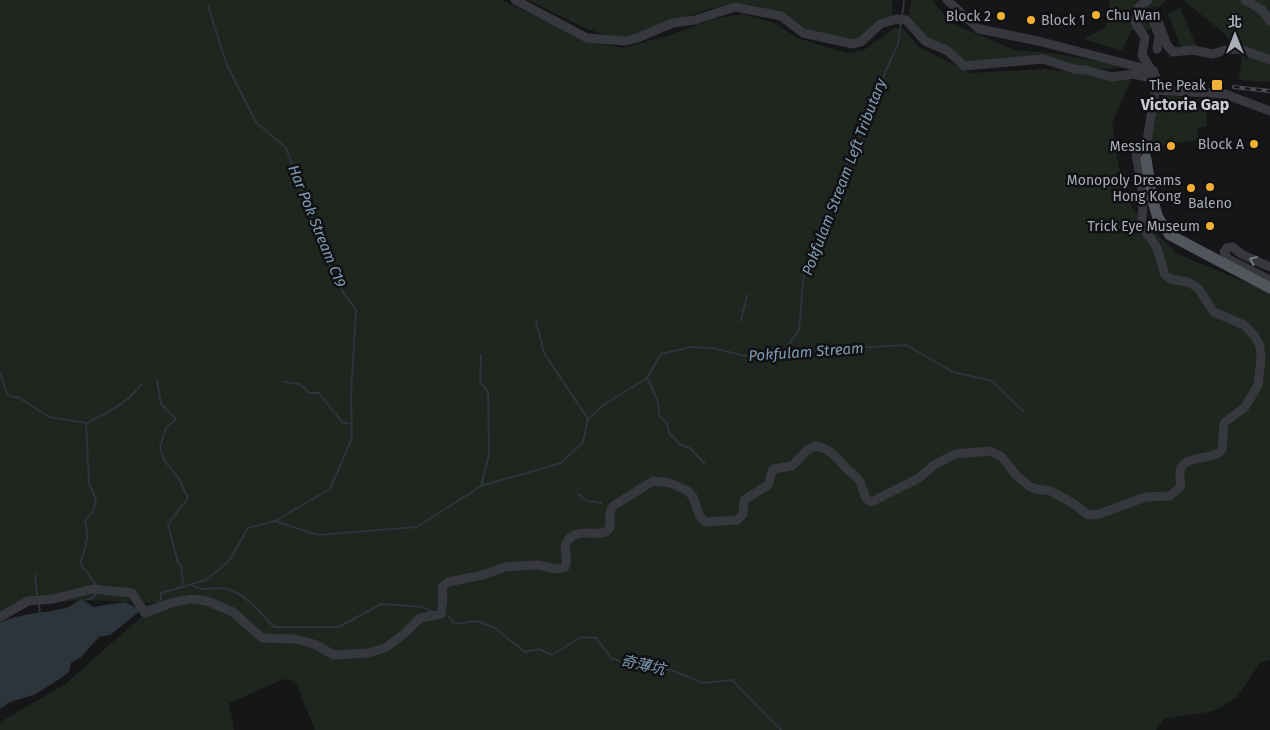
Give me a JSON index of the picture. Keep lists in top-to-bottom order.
{
  "districts": ["Victoria Gap"],
  "water": [
    "Pokfulam Stream Left Tributary",
    "Har Pok Stream C19",
    "Pokfulam Stream",
    "奇薄坑"
  ],
  "places": {
    "other": [
      "Chu Wan",
      "Block 2",
      "Block 1",
      "Block A",
      "Messina",
      "Baleno",
      "Monopoly Dreams Hong Kong",
      "Trick Eye Museum"
    ],
    "transit": ["The Peak"]
  },
  "north": "top"
}
